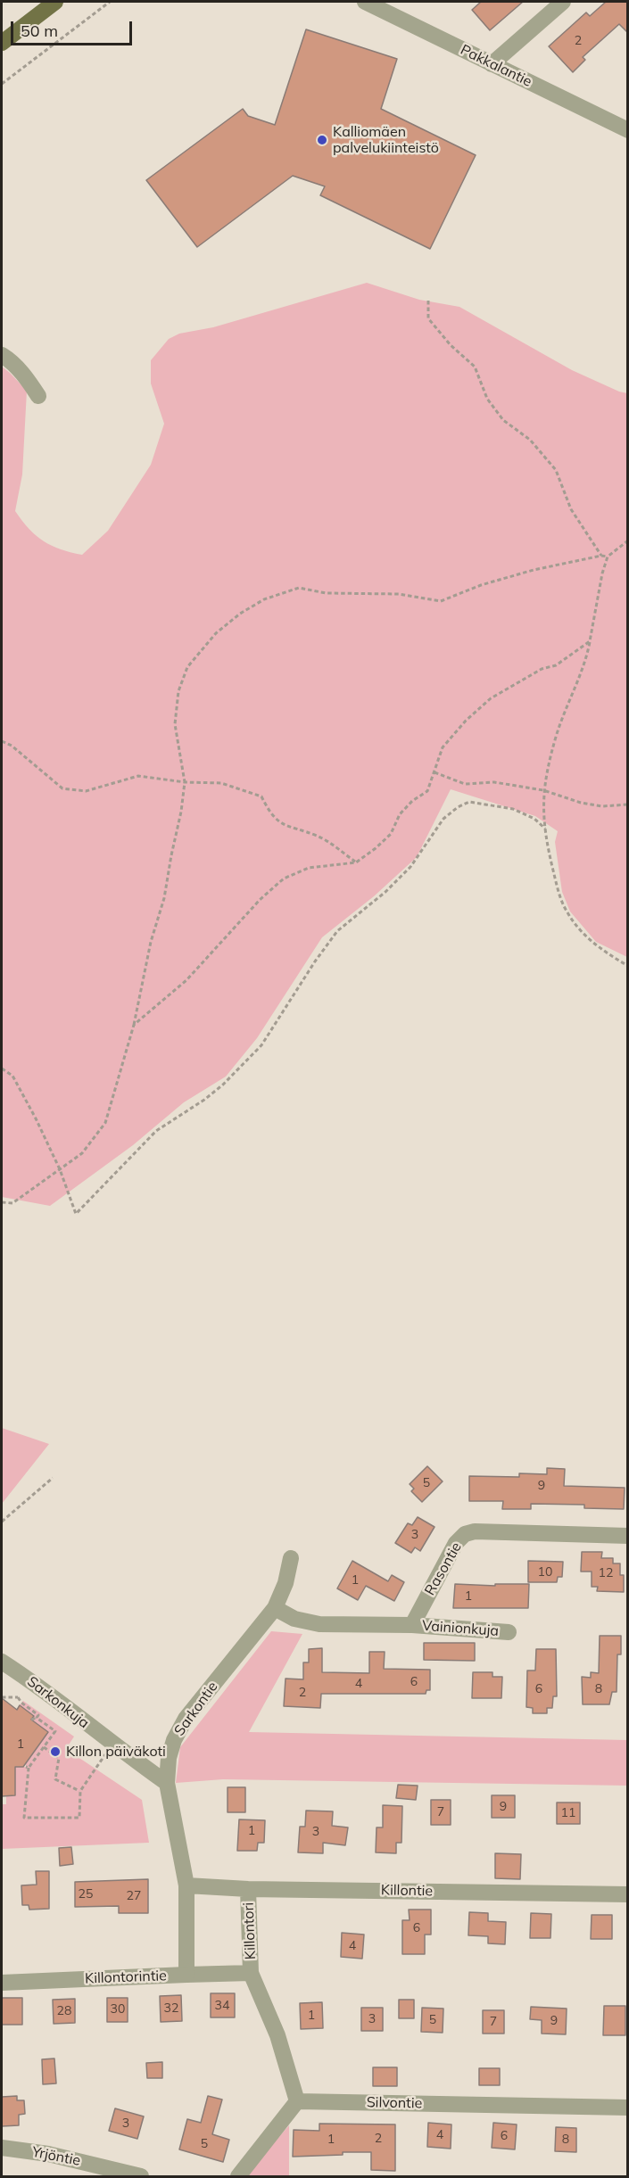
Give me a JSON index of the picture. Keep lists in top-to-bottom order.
{
  "streets": {
    "street": [
      "Pakkalantie",
      "Rasontie",
      "Vainionkuja",
      "Sarkonkuja",
      "Sarkontie",
      "Killontie",
      "Killontori",
      "Killontorintie",
      "Silvontie",
      "Yrjöntie"
    ]
  },
  "crossings": [
    ["Rasontie", "Vainionkuja"],
    ["Sarkonkuja", "Sarkontie"],
    ["Sarkontie", "Killontie"],
    ["Sarkontie", "Killontorintie"],
    ["Killontie", "Killontori"],
    ["Killontori", "Killontorintie"]
  ],
  "places": ["Kalliomäen palvelukiinteistö", "Killon päiväkoti"],
  "house_numbers": [
    "2",
    "5",
    "9",
    "3",
    "10",
    "12",
    "1",
    "1",
    "6",
    "4",
    "6",
    "8",
    "2",
    "1",
    "9",
    "7",
    "11",
    "1",
    "3",
    "25",
    "27",
    "6",
    "4",
    "34",
    "32",
    "30",
    "28",
    "1",
    "3",
    "5",
    "9",
    "7",
    "3",
    "4",
    "6",
    "2",
    "1",
    "8",
    "5"
  ],
  "scale_bar": "50 m"
}
